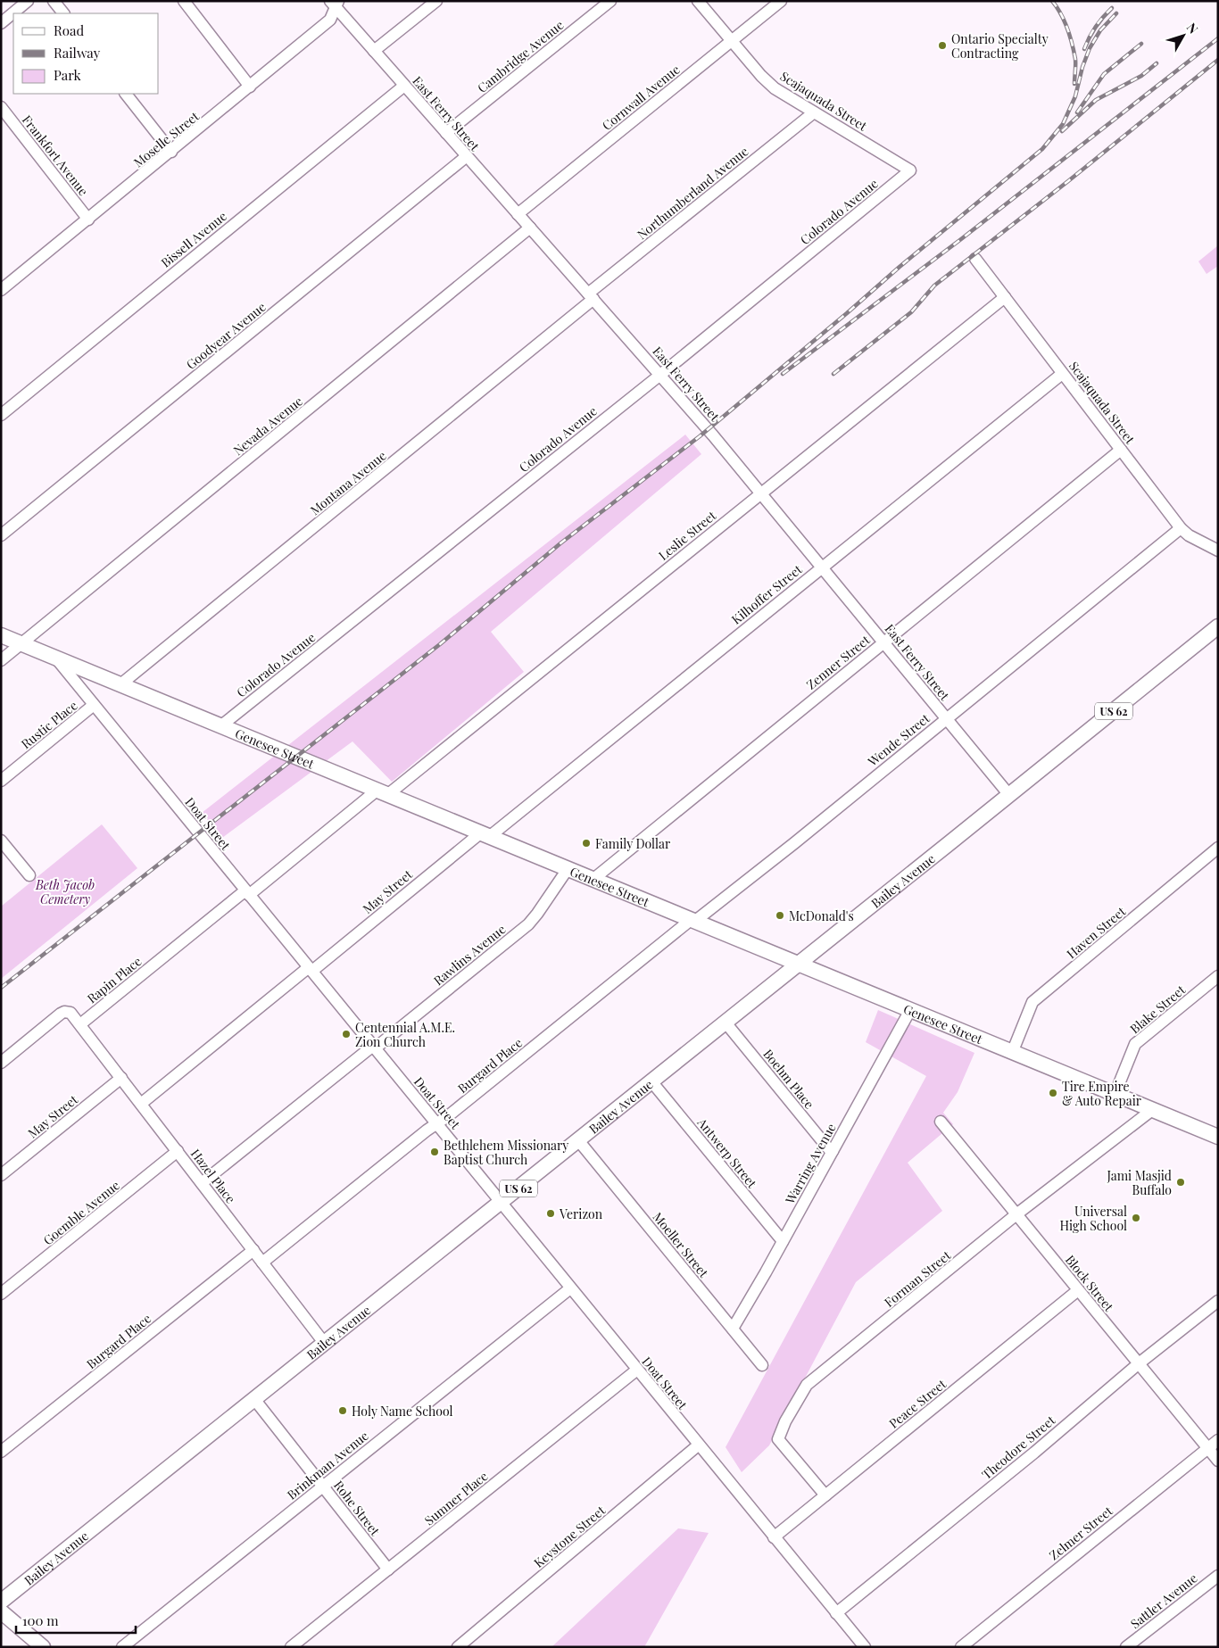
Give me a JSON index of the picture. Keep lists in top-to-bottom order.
{
  "streets": {
    "main road": ["US 62", "Genesee Street", "Bailey Avenue"],
    "street": [
      "Cambridge Avenue",
      "Cornwall Avenue",
      "Scajaquada Street",
      "East Ferry Street",
      "Moselle Street",
      "Frankfort Avenue",
      "Northumberland Avenue",
      "Colorado Avenue",
      "Bissell Avenue",
      "Goodyear Avenue",
      "Nevada Avenue",
      "Montana Avenue",
      "Leslie Street",
      "Kilhoffer Street",
      "Zenner Street",
      "Rustic Place",
      "Wende Street",
      "Doat Street",
      "May Street",
      "Haven Street",
      "Rawlins Avenue",
      "Rapin Place",
      "Blake Street",
      "Burgard Place",
      "Boehm Place",
      "Antwerp Street",
      "Warring Avenue",
      "Hazel Place",
      "Goemble Avenue",
      "Moeller Street",
      "Forman Street",
      "Block Street",
      "Peace Street",
      "Theodore Street",
      "Brinkman Avenue",
      "Sumner Place",
      "Rohe Street",
      "Zelmer Street",
      "Keystone Street",
      "Sattler Avenue"
    ]
  },
  "crossings": [
    ["Cambridge Avenue", "East Ferry Street"],
    ["Cornwall Avenue", "Scajaquada Street"],
    ["Cornwall Avenue", "East Ferry Street"],
    ["Scajaquada Street", "Northumberland Avenue"],
    ["Scajaquada Street", "Colorado Avenue"],
    ["Scajaquada Street", "Leslie Street"],
    ["Scajaquada Street", "Kilhoffer Street"],
    ["Scajaquada Street", "Zenner Street"],
    ["Scajaquada Street", "Wende Street"],
    ["East Ferry Street", "Moselle Street"],
    ["East Ferry Street", "Northumberland Avenue"],
    ["East Ferry Street", "Colorado Avenue"],
    ["East Ferry Street", "Bissell Avenue"],
    ["East Ferry Street", "Goodyear Avenue"],
    ["East Ferry Street", "Nevada Avenue"],
    ["East Ferry Street", "Montana Avenue"],
    ["East Ferry Street", "Leslie Street"],
    ["East Ferry Street", "Kilhoffer Street"],
    ["East Ferry Street", "Zenner Street"],
    ["East Ferry Street", "Wende Street"],
    ["East Ferry Street", "Bailey Avenue"],
    ["Moselle Street", "Frankfort Avenue"],
    ["Northumberland Avenue", "Montana Avenue"],
    ["Colorado Avenue", "Genesee Street"],
    ["Nevada Avenue", "Genesee Street"],
    ["Montana Avenue", "Genesee Street"],
    ["Leslie Street", "Genesee Street"],
    ["Leslie Street", "Rapin Place"],
    ["Kilhoffer Street", "Genesee Street"],
    ["Kilhoffer Street", "May Street"],
    ["Zenner Street", "Genesee Street"],
    ["Rustic Place", "Doat Street"],
    ["Wende Street", "Genesee Street"],
    ["Wende Street", "Burgard Place"],
    ["Genesee Street", "Doat Street"],
    ["Genesee Street", "Bailey Avenue"],
    ["Genesee Street", "May Street"],
    ["Genesee Street", "Haven Street"],
    ["Genesee Street", "Rawlins Avenue"],
    ["Genesee Street", "Rapin Place"],
    ["Genesee Street", "Blake Street"],
    ["Genesee Street", "Burgard Place"],
    ["Genesee Street", "Warring Avenue"],
    ["Genesee Street", "Forman Street"],
    ["Doat Street", "Bailey Avenue"],
    ["Doat Street", "May Street"],
    ["Doat Street", "Rawlins Avenue"],
    ["Doat Street", "Rapin Place"],
    ["Doat Street", "Burgard Place"],
    ["Doat Street", "Peace Street"],
    ["Doat Street", "Theodore Street"],
    ["Doat Street", "Brinkman Avenue"],
    ["Doat Street", "Sumner Place"],
    ["Doat Street", "Keystone Street"],
    ["Bailey Avenue", "Boehm Place"],
    ["Bailey Avenue", "Antwerp Street"],
    ["Bailey Avenue", "Hazel Place"],
    ["Bailey Avenue", "Moeller Street"],
    ["Bailey Avenue", "Rohe Street"],
    ["May Street", "Hazel Place"],
    ["Rapin Place", "Hazel Place"],
    ["Burgard Place", "Hazel Place"],
    ["Boehm Place", "Warring Avenue"],
    ["Antwerp Street", "Warring Avenue"],
    ["Warring Avenue", "Moeller Street"],
    ["Hazel Place", "Goemble Avenue"],
    ["Forman Street", "Block Street"],
    ["Forman Street", "Peace Street"],
    ["Block Street", "Peace Street"],
    ["Block Street", "Theodore Street"],
    ["Block Street", "Zelmer Street"],
    ["Brinkman Avenue", "Rohe Street"],
    ["Sumner Place", "Rohe Street"]
  ],
  "parks": ["Beth Jacob Cemetery"],
  "places": [
    "Ontario Specialty Contracting",
    "Family Dollar",
    "McDonald's",
    "Centennial A.M.E. Zion Church",
    "Tire Empire & Auto Repair",
    "Bethlehem Missionary Baptist Church",
    "Jami Masjid Buffalo",
    "Verizon",
    "Universal High School",
    "Holy Name School"
  ],
  "legend": ["Road", "Railway", "Park"],
  "scale_bar": "100 m",
  "north": "top right"
}
